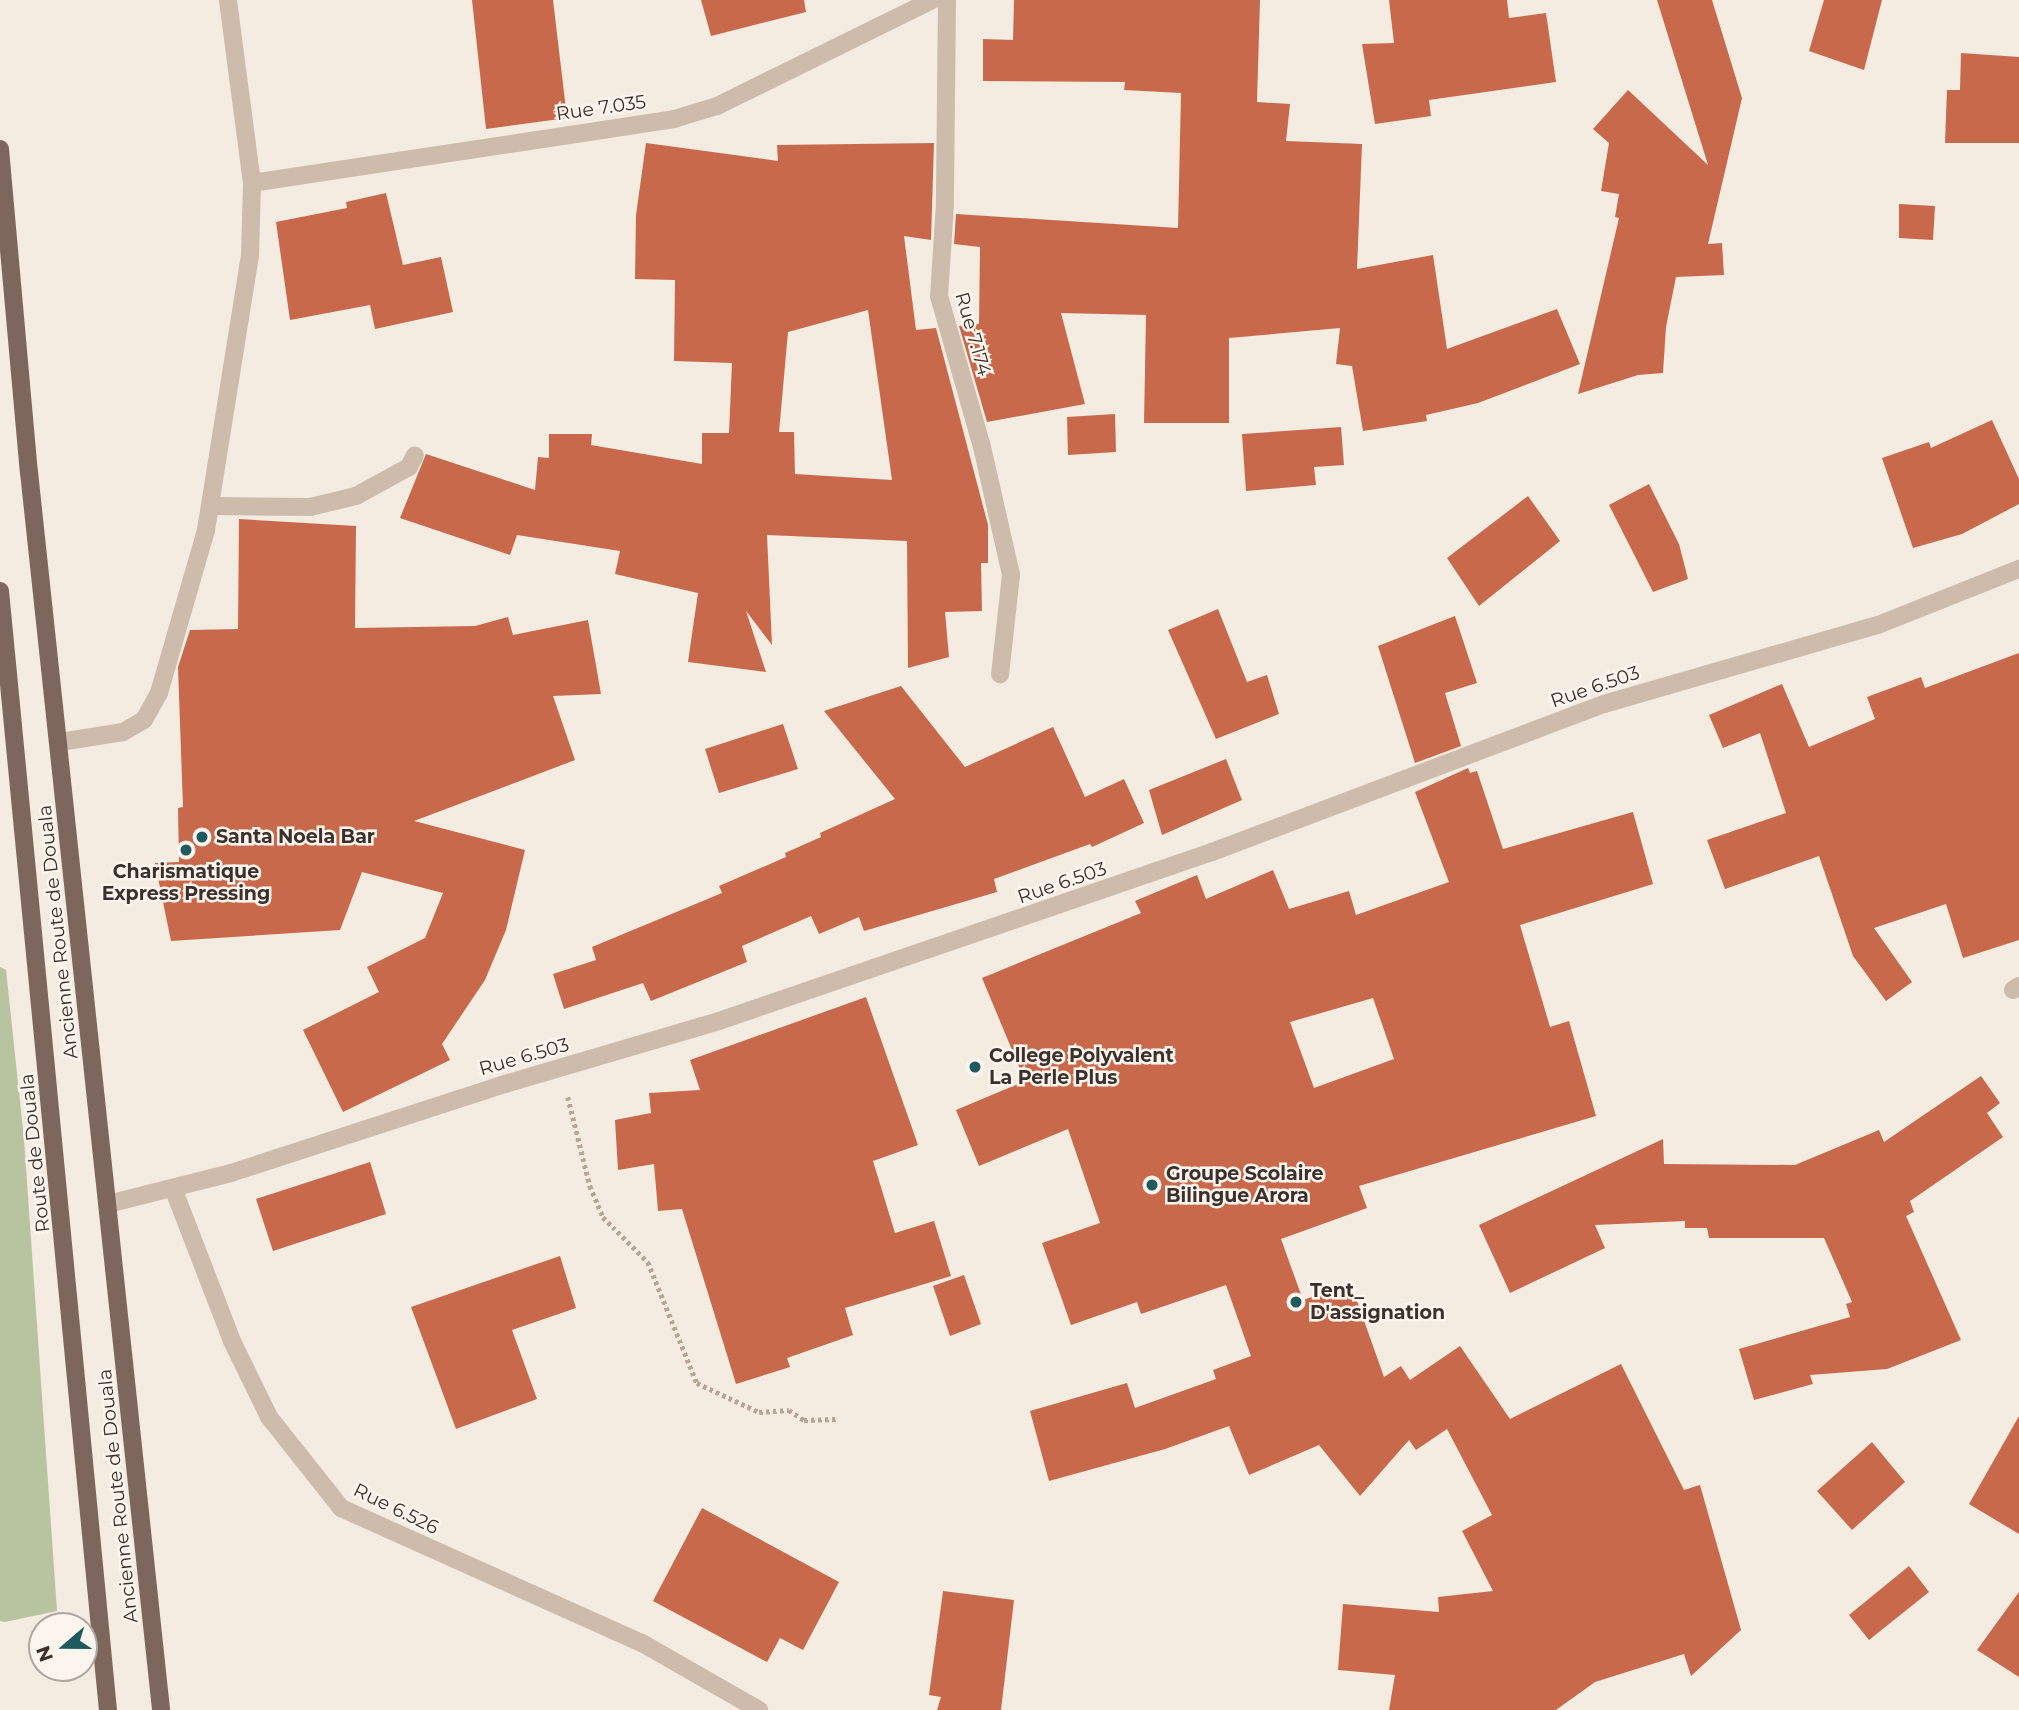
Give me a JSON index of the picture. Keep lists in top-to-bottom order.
{
  "streets": {
    "main road": ["Ancienne Route de Douala", "Route de Douala"],
    "street": [
      "Rue 7.035",
      "Rue 7.174",
      "Rue 6.503",
      "Rue 6.526"
    ]
  },
  "crossings": [
    ["Rue 6.503", "Ancienne Route de Douala"],
    ["Rue 6.503", "Rue 6.526"]
  ],
  "places": [
    "Santa Noela Bar",
    "Charismatique Express Pressing",
    "College Polyvalent La Perle Plus",
    "Groupe Scolaire Bilingue Arora",
    "Tent_ D'assignation"
  ],
  "north": "left"
}
